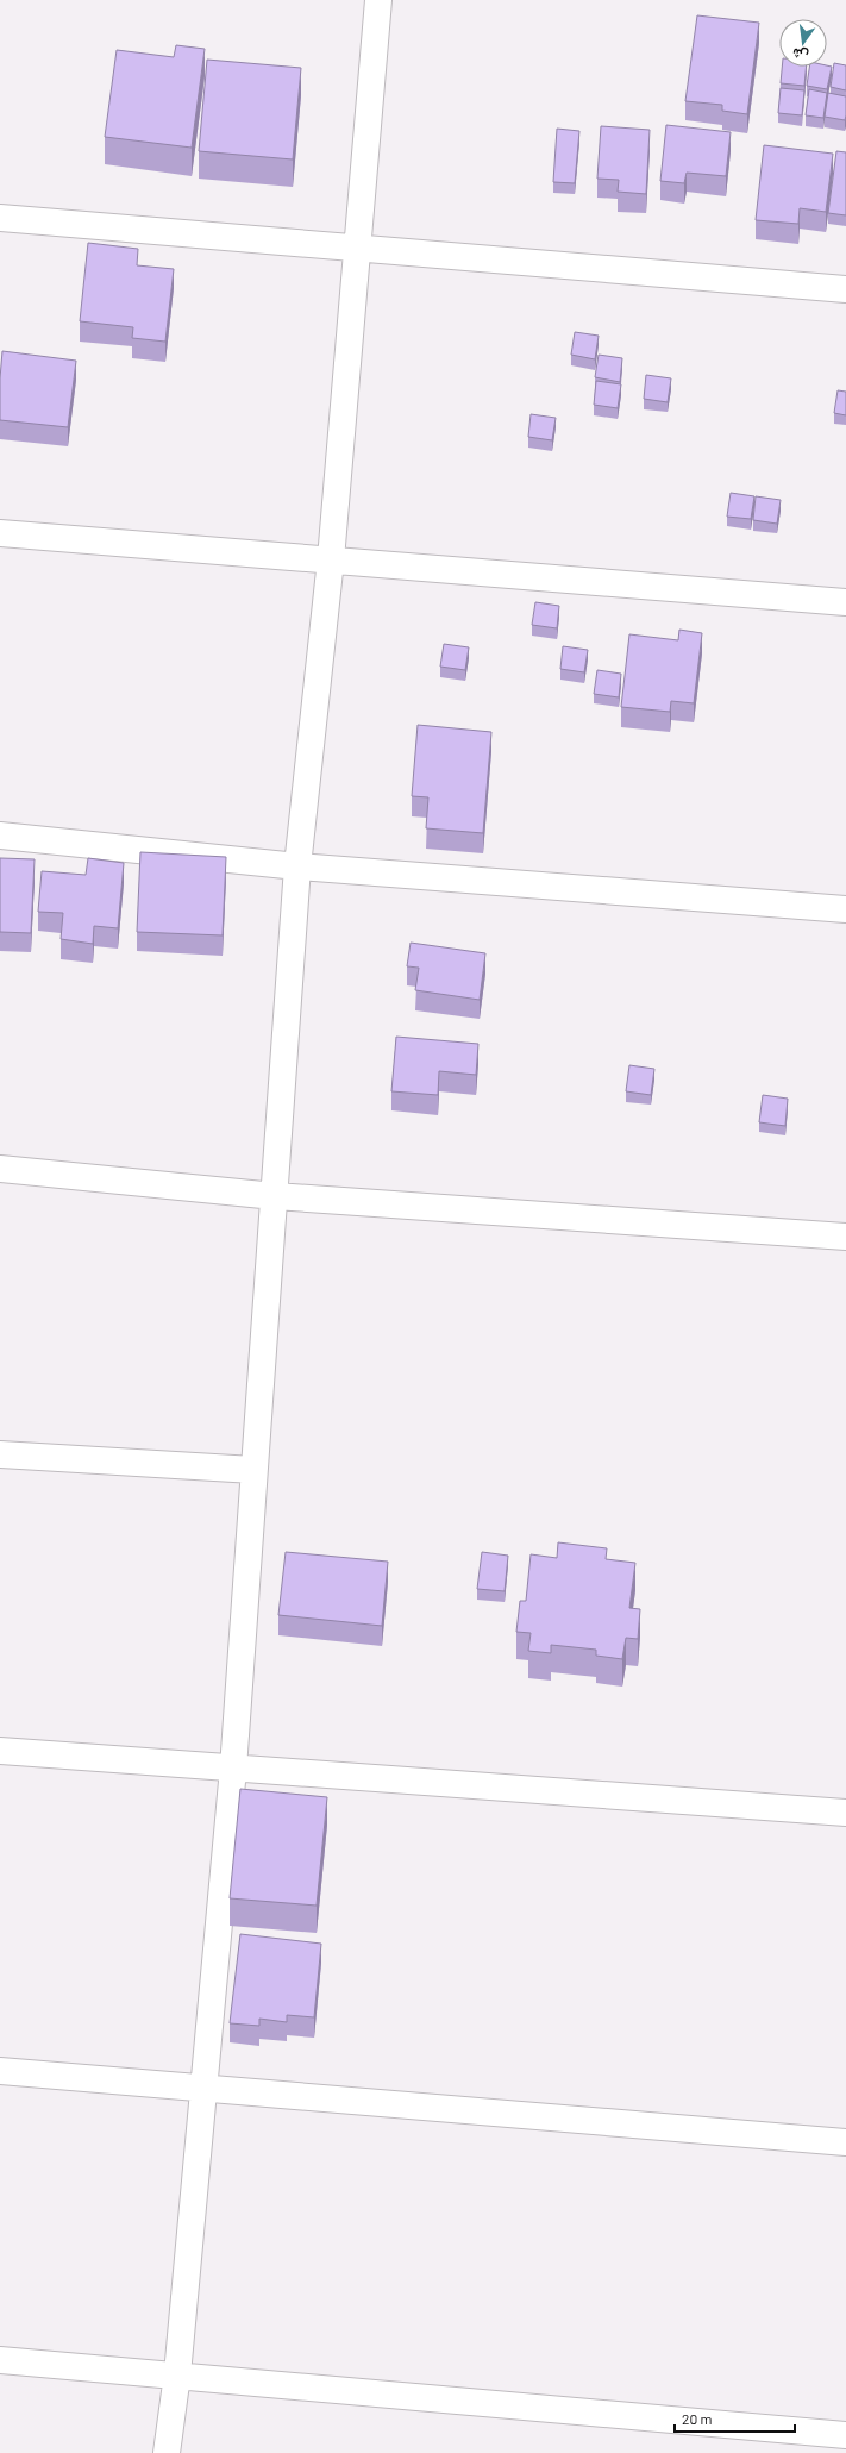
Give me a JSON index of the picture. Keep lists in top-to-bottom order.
{
  "scale_bar": "20 m",
  "north": "bottom"
}
